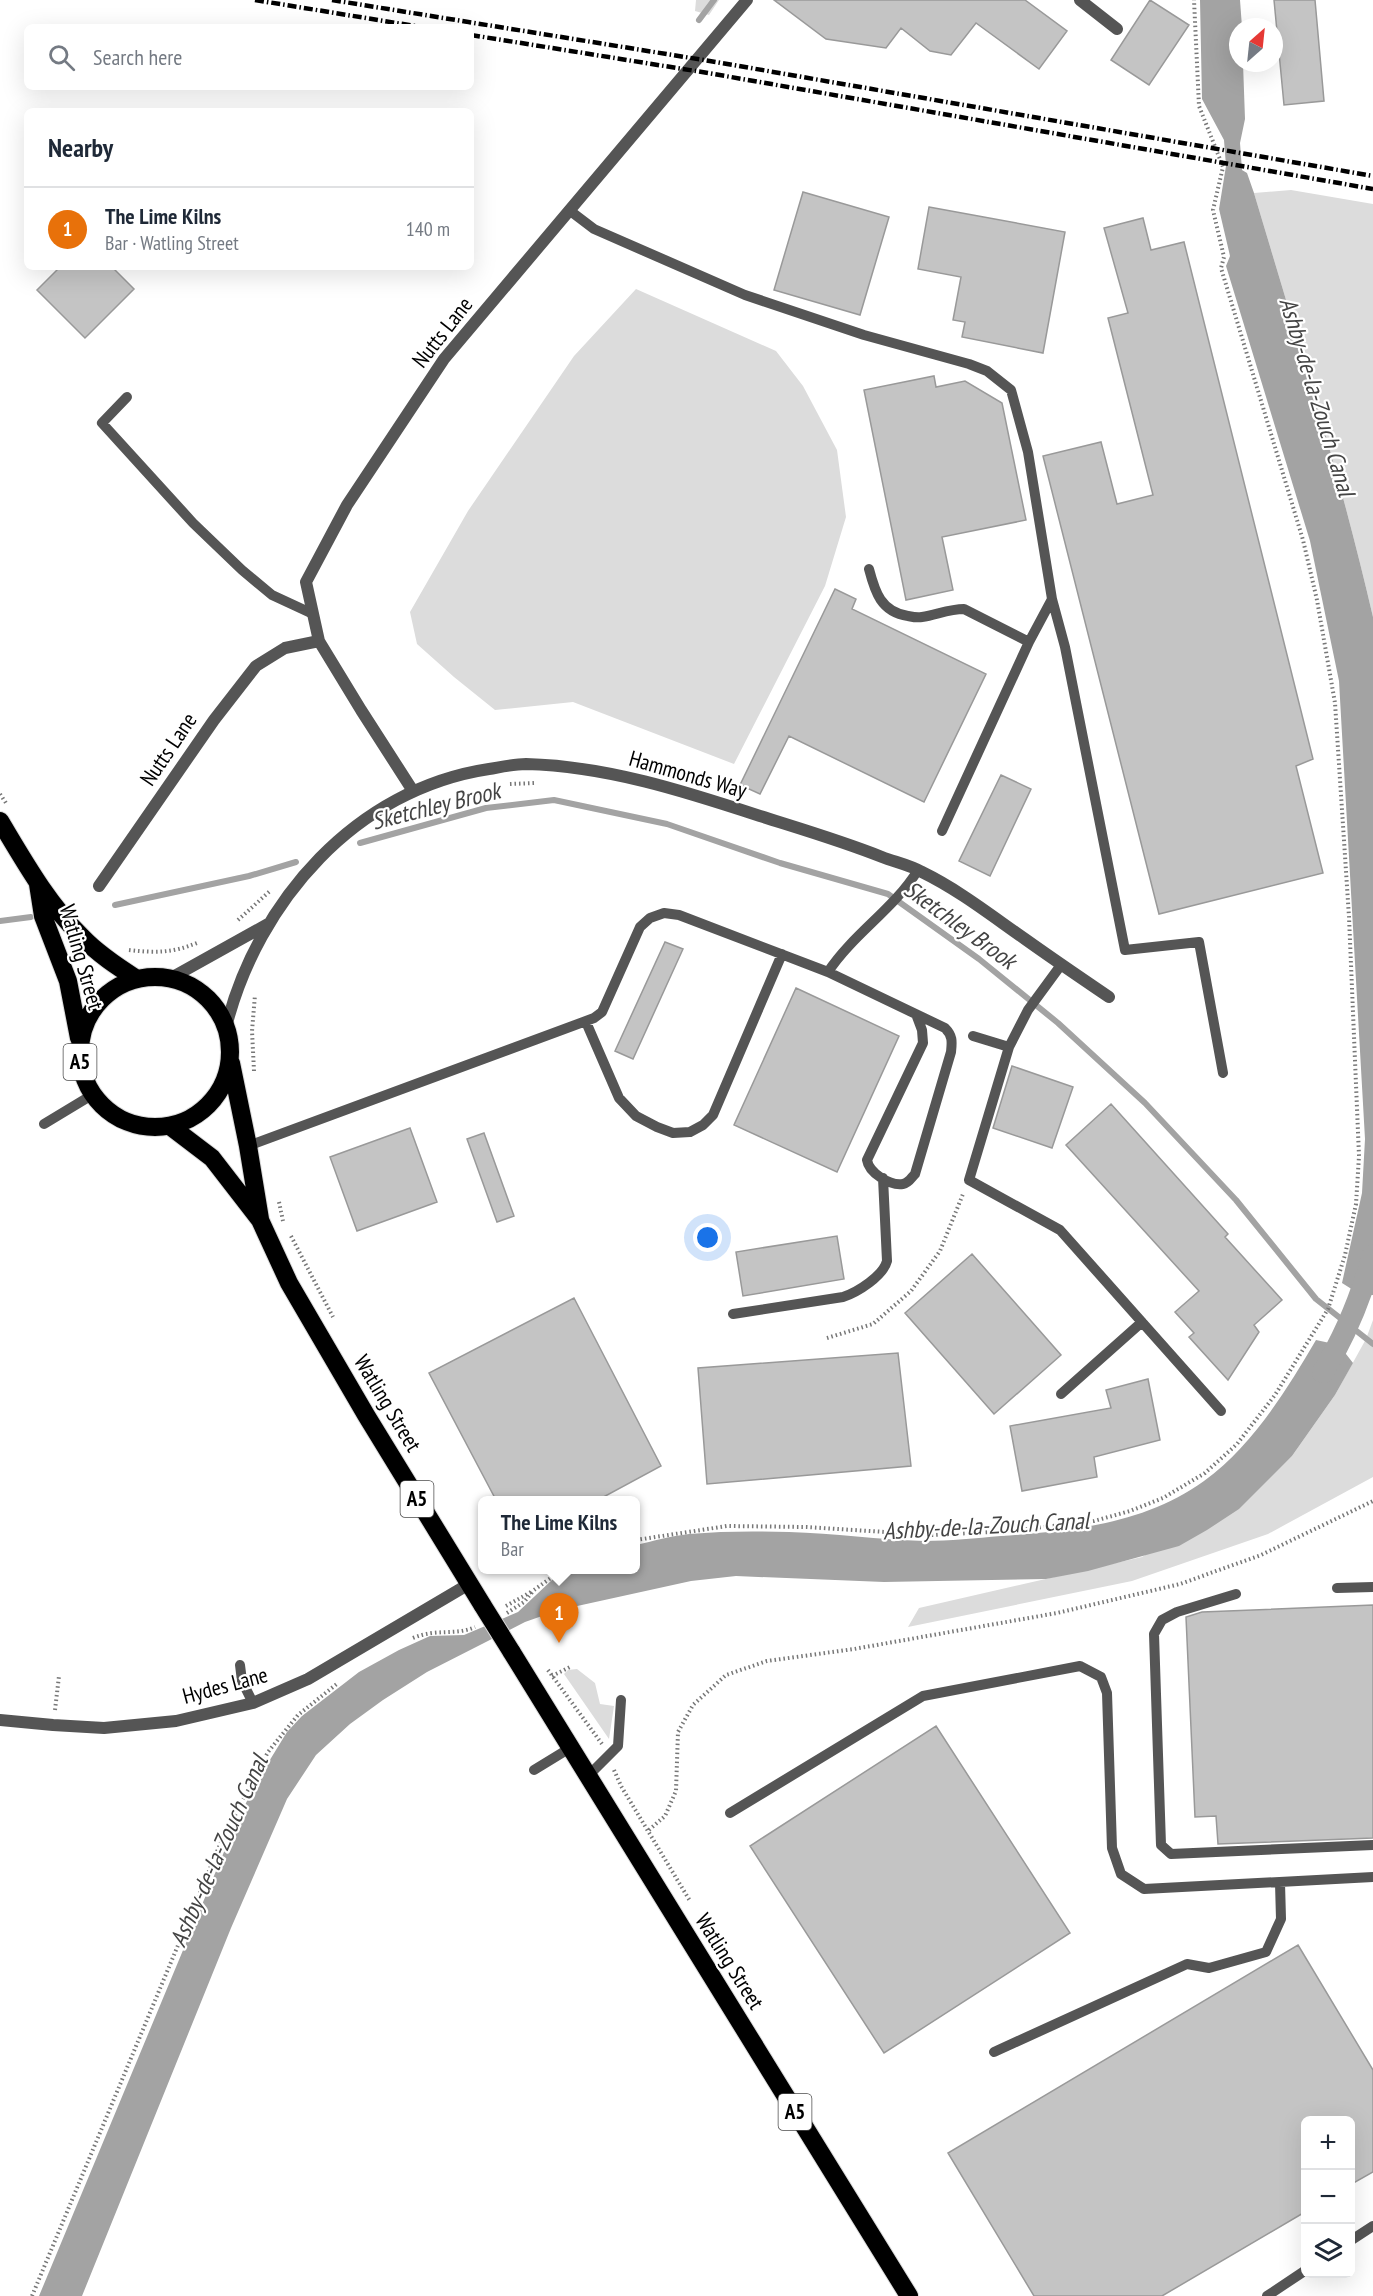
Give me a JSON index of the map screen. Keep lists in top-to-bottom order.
{
  "streets": {
    "highway": ["Watling Street", "A5"],
    "street": ["Nutts Lane", "Hammonds Way", "Hydes Lane"]
  },
  "crossings": [
    ["Nutts Lane", "Hammonds Way"],
    ["Hammonds Way", "Watling Street"],
    ["Hammonds Way", "A5"],
    ["Watling Street", "A5"],
    ["Watling Street", "Hydes Lane"]
  ],
  "water": ["Ashby-de-la-Zouch Canal", "Sketchley Brook"],
  "north": "top right",
  "page": {
    "search": "Search here",
    "heading": "Nearby",
    "list": [
      {
        "mark": "1",
        "name": "The Lime Kilns",
        "note": "Bar · Watling Street",
        "value": "140 m"
      }
    ],
    "popup": ["The Lime Kilns", "Bar"],
    "pins": "1",
    "map_buttons": ["+", "−"]
  }
}
